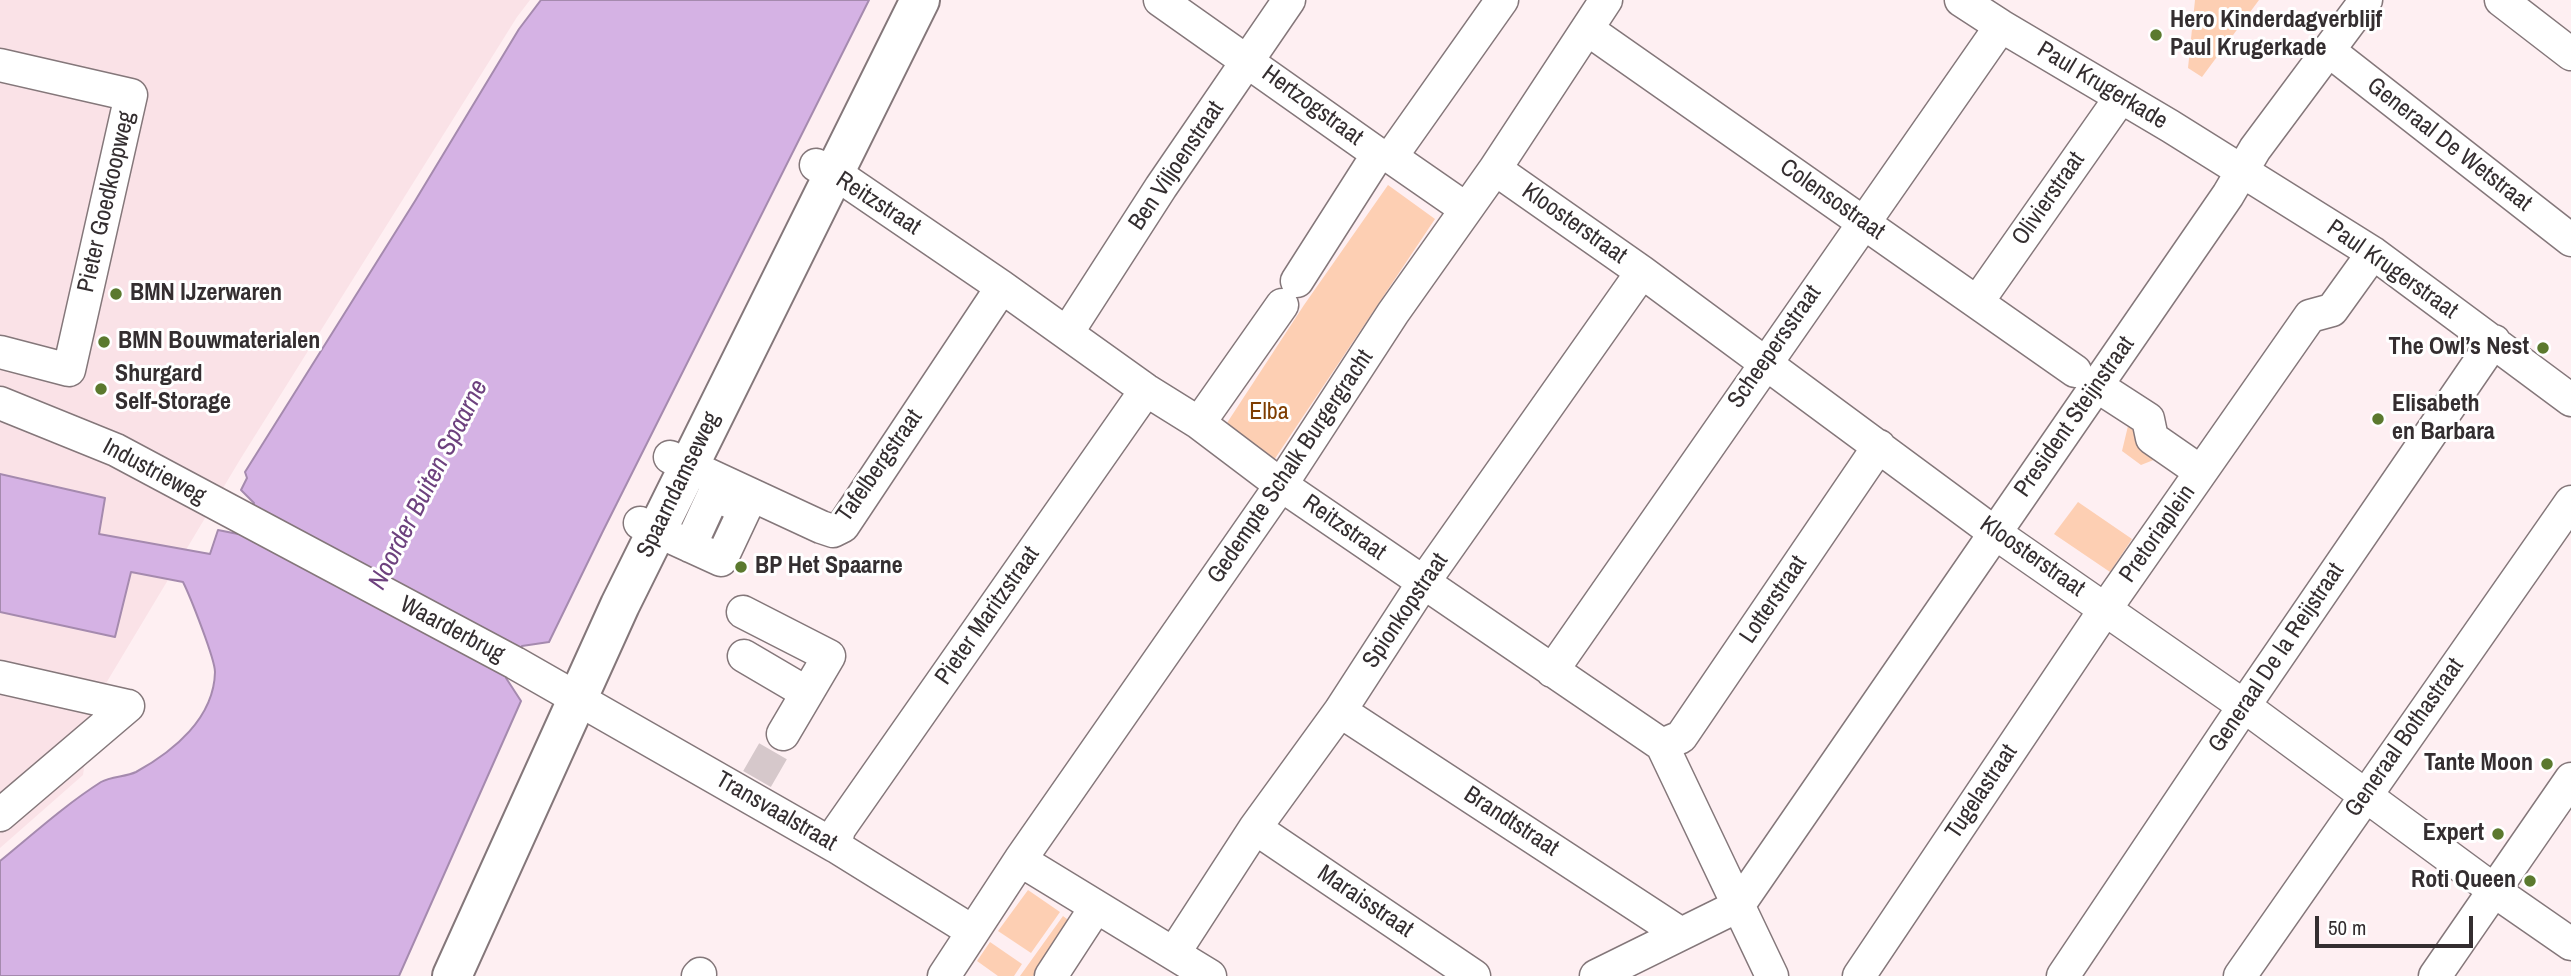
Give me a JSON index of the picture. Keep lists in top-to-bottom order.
{
  "streets": {
    "main road": ["Spaarndamseweg"],
    "street": [
      "Paul Krugerkade",
      "Hertzogstraat",
      "Generaal De Wetstraat",
      "Ben Viljoenstraat",
      "Olivierstraat",
      "Colensostraat",
      "Pieter Goedkoopweg",
      "Reitzstraat",
      "Kloosterstraat",
      "Paul Krugerstraat",
      "Scheepersstraat",
      "President Steijnstraat",
      "Tafelbergstraat",
      "Gedempte Schalk Burgergracht",
      "Industrieweg",
      "Pretoriaplein",
      "Lotterstraat",
      "Spionkopstraat",
      "Pieter Maritzstraat",
      "Waarderbrug",
      "Generaal De la Reijstraat",
      "Generaal Bothastraat",
      "Tugelastraat",
      "Transvaalstraat",
      "Brandtstraat",
      "Maraisstraat"
    ]
  },
  "crossings": [
    ["Paul Krugerkade", "Olivierstraat"],
    ["Paul Krugerkade", "Paul Krugerstraat"],
    ["Paul Krugerkade", "Scheepersstraat"],
    ["Paul Krugerkade", "President Steijnstraat"],
    ["Hertzogstraat", "Ben Viljoenstraat"],
    ["Hertzogstraat", "Gedempte Schalk Burgergracht"],
    ["Generaal De Wetstraat", "President Steijnstraat"],
    ["Ben Viljoenstraat", "Reitzstraat"],
    ["Olivierstraat", "Colensostraat"],
    ["Colensostraat", "Scheepersstraat"],
    ["Colensostraat", "President Steijnstraat"],
    ["Colensostraat", "Gedempte Schalk Burgergracht"],
    ["Colensostraat", "Pretoriaplein"],
    ["Reitzstraat", "Scheepersstraat"],
    ["Reitzstraat", "Tafelbergstraat"],
    ["Reitzstraat", "Gedempte Schalk Burgergracht"],
    ["Reitzstraat", "Spaarndamseweg"],
    ["Reitzstraat", "Lotterstraat"],
    ["Reitzstraat", "Spionkopstraat"],
    ["Reitzstraat", "Pieter Maritzstraat"],
    ["Kloosterstraat", "Scheepersstraat"],
    ["Kloosterstraat", "President Steijnstraat"],
    ["Kloosterstraat", "Gedempte Schalk Burgergracht"],
    ["Kloosterstraat", "Pretoriaplein"],
    ["Kloosterstraat", "Lotterstraat"],
    ["Kloosterstraat", "Spionkopstraat"],
    ["Kloosterstraat", "Generaal De la Reijstraat"],
    ["Kloosterstraat", "Generaal Bothastraat"],
    ["Kloosterstraat", "Tugelastraat"],
    ["Paul Krugerstraat", "President Steijnstraat"],
    ["Paul Krugerstraat", "Generaal De la Reijstraat"],
    ["President Steijnstraat", "Pretoriaplein"],
    ["Tafelbergstraat", "Spaarndamseweg"],
    ["Gedempte Schalk Burgergracht", "Transvaalstraat"],
    ["Industrieweg", "Waarderbrug"],
    ["Spaarndamseweg", "Waarderbrug"],
    ["Spaarndamseweg", "Transvaalstraat"],
    ["Pretoriaplein", "Tugelastraat"],
    ["Spionkopstraat", "Brandtstraat"],
    ["Spionkopstraat", "Maraisstraat"],
    ["Pieter Maritzstraat", "Transvaalstraat"],
    ["Waarderbrug", "Transvaalstraat"]
  ],
  "water": ["Noorder Buiten Spaarne"],
  "parks": ["Elba"],
  "places": [
    "Hero Kinderdagverblijf Paul Krugerkade",
    "BMN IJzerwaren",
    "BMN Bouwmaterialen",
    "The Owl’s Nest",
    "Shurgard Self-Storage",
    "Elisabeth en Barbara",
    "BP Het Spaarne",
    "Tante Moon",
    "Expert",
    "Roti Queen"
  ],
  "scale_bar": "50 m"
}
